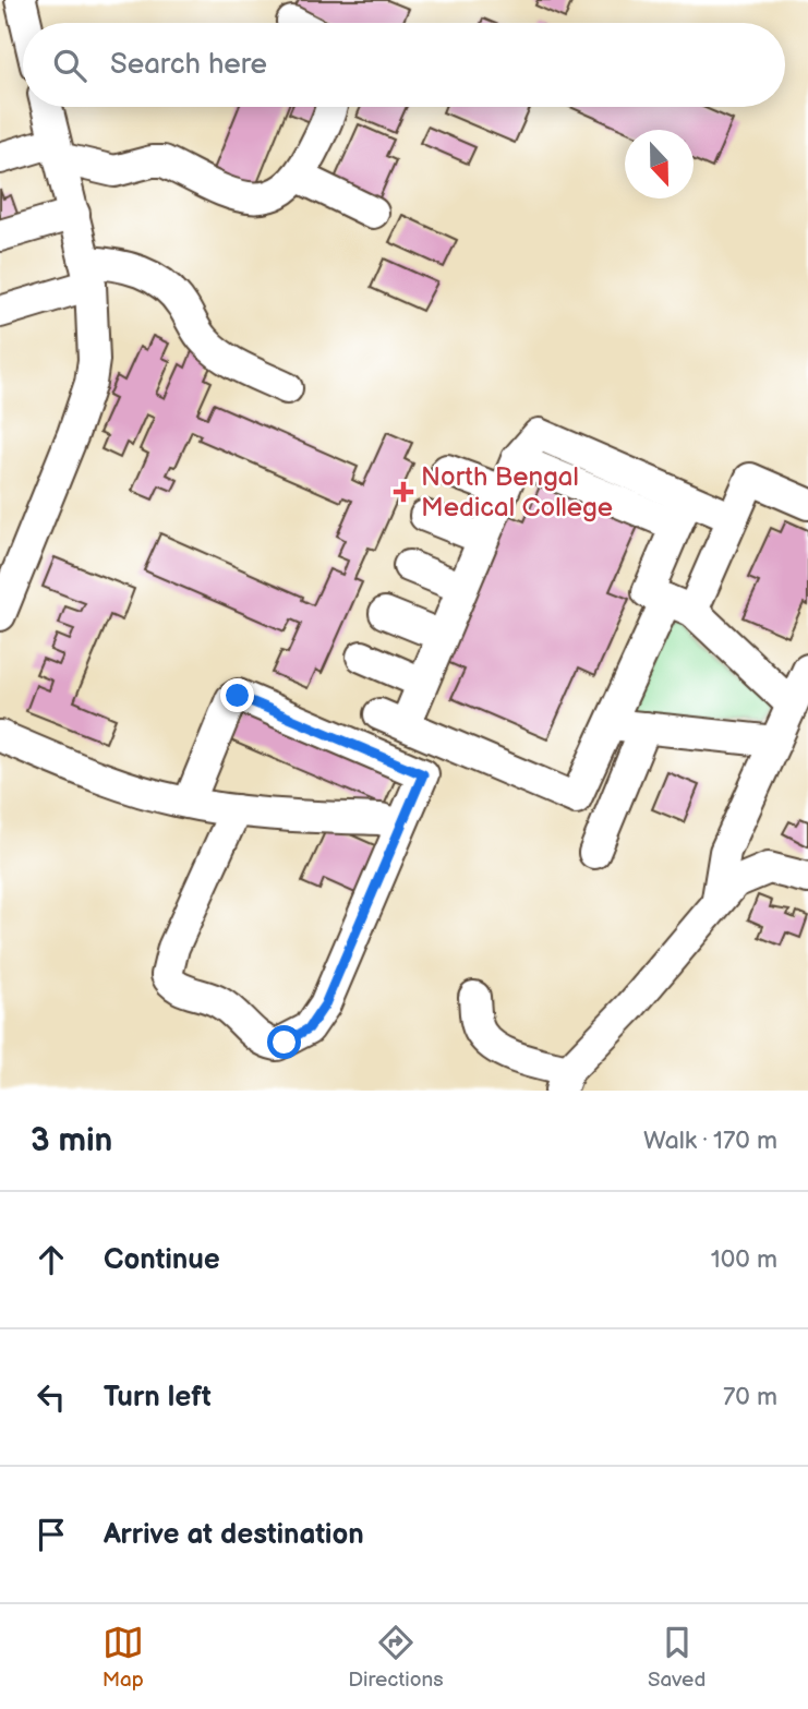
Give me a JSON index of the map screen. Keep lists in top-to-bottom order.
{
  "places": {
    "health": ["North Bengal Medical College"]
  },
  "north": "bottom",
  "page": {
    "search": "Search here",
    "heading": ["3 min", "Walk · 170 m"],
    "list": [
      ["Continue", "100 m"],
      ["Turn left", "70 m"],
      "Arrive at destination"
    ],
    "nav": ["Map", "Directions", "Saved"]
  }
}
